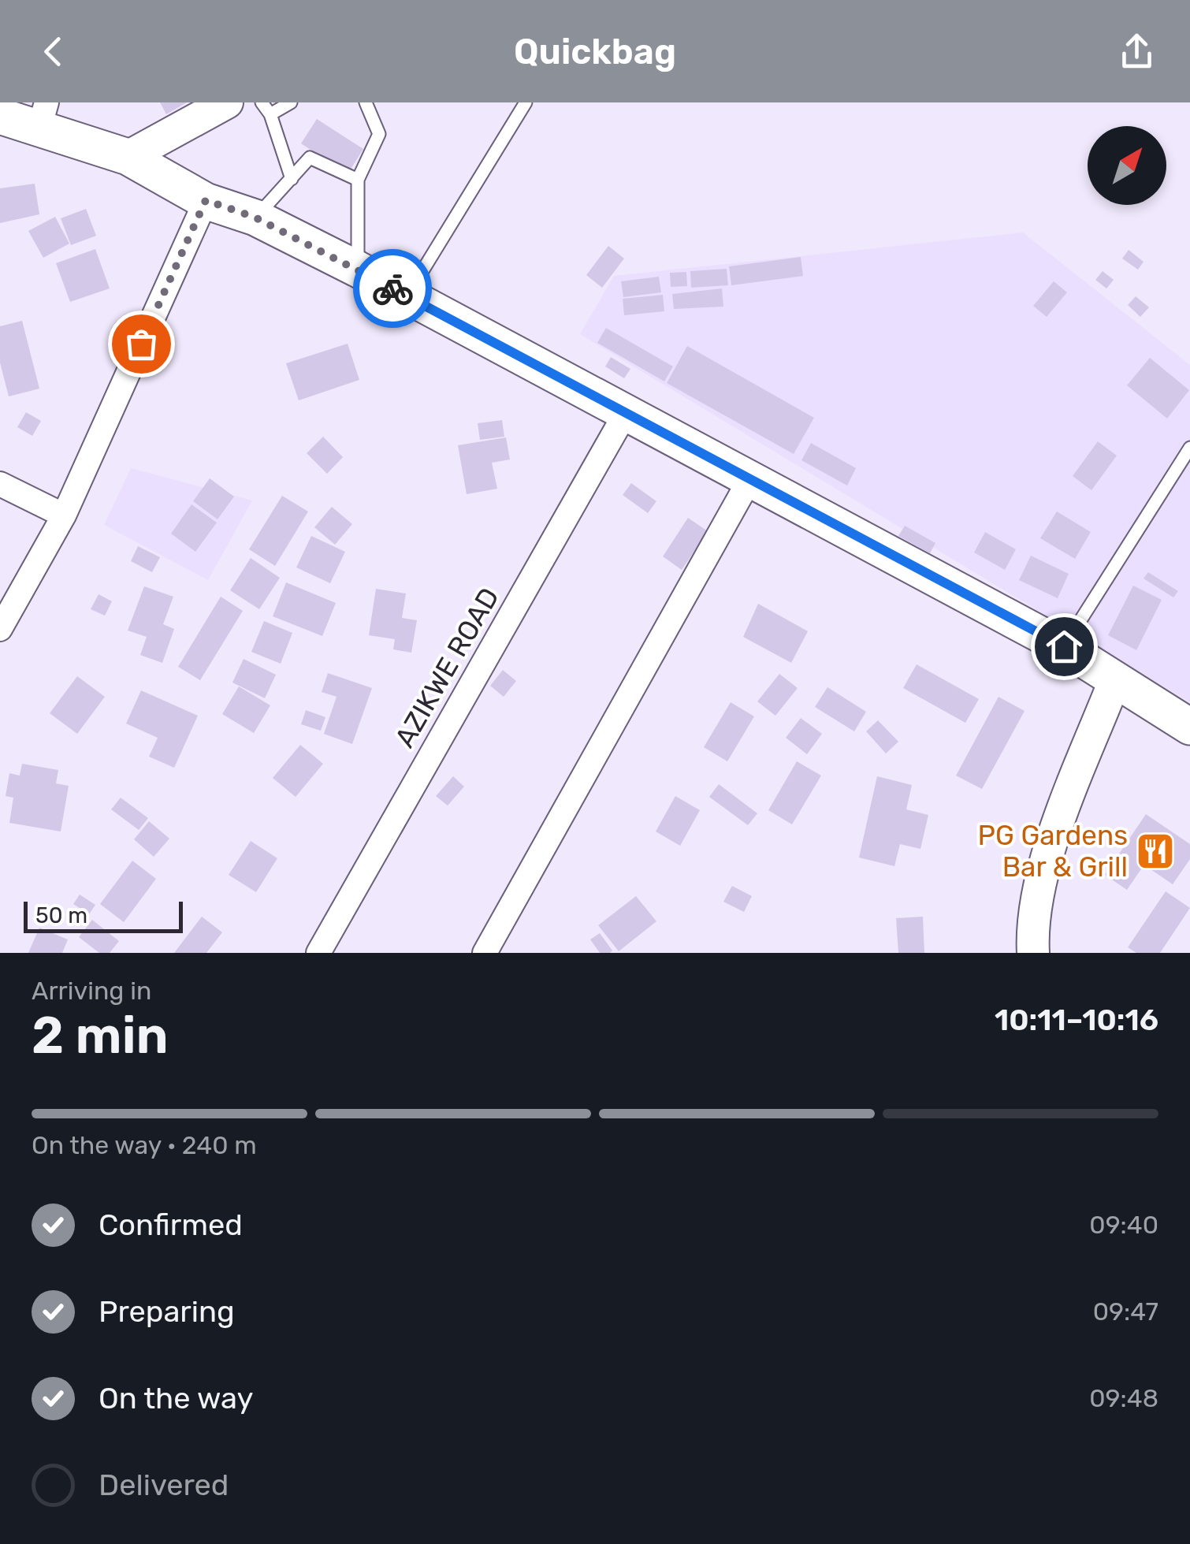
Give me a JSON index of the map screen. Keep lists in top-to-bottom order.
{
  "streets": {
    "street": ["AZIKWE ROAD"]
  },
  "places": {
    "restaurant": ["PG Gardens Bar & Grill"]
  },
  "scale_bar": "50 m",
  "north": "top right",
  "page": {
    "header": "Quickbag",
    "scale": "50 m",
    "heading": ["2 min", "Arriving in", "10:11–10:16"],
    "bar": "On the way · 240 m",
    "list": [
      ["Confirmed", "09:40"],
      ["Preparing", "09:47"],
      ["On the way", "09:48"],
      "Delivered"
    ]
  }
}
